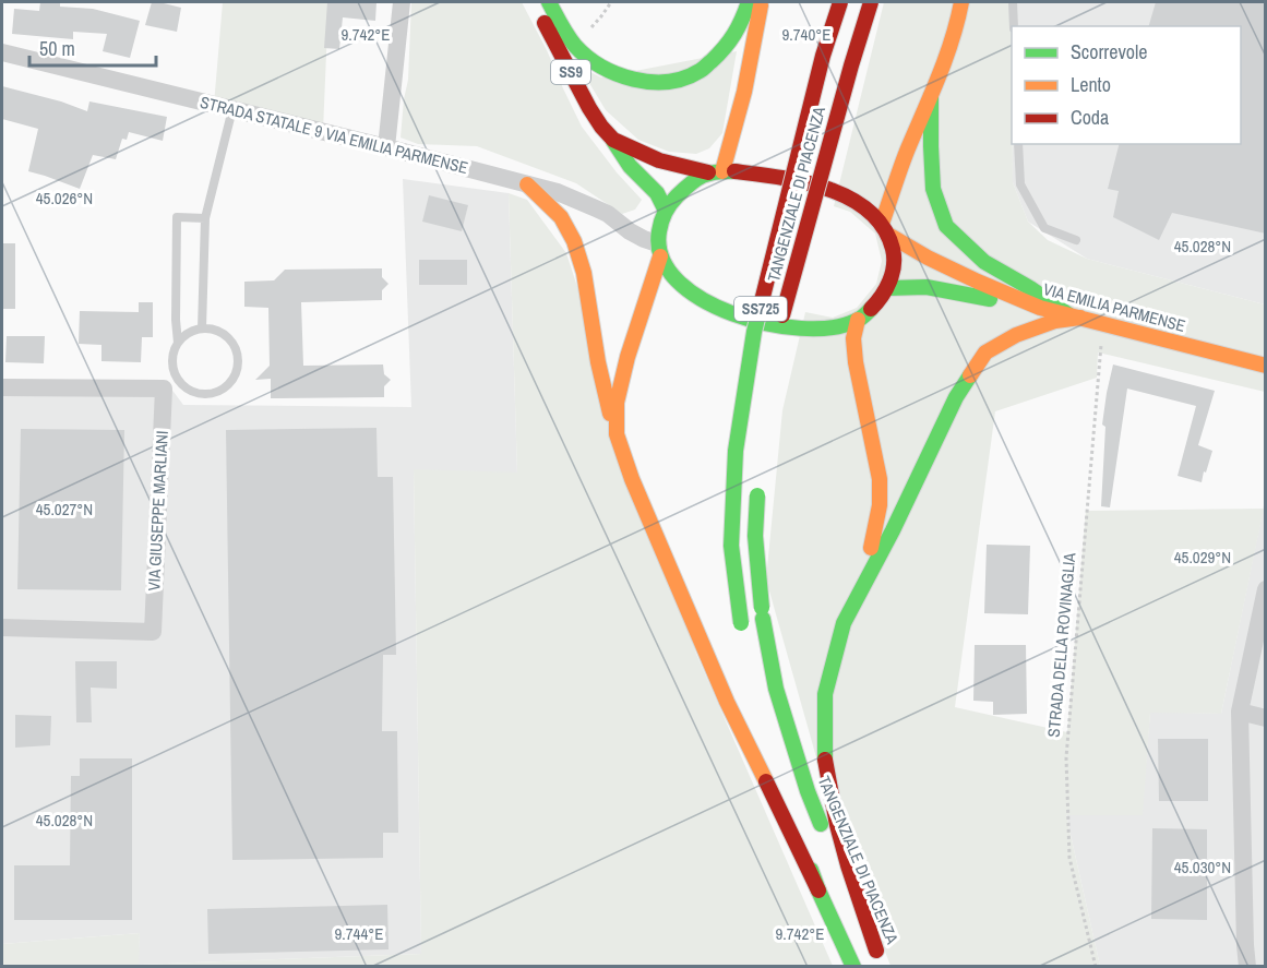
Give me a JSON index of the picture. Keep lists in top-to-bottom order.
{
  "streets": {
    "main road": [
      "SS9",
      "STRADA STATALE 9 VIA EMILIA PARMENSE",
      "TANGENZIALE DI PIACENZA",
      "VIA EMILIA PARMENSE",
      "SS725"
    ],
    "street": ["VIA GIUSEPPE MARLIANI"],
    "path": ["STRADA DELLA ROVINAGLIA"]
  },
  "crossings": [
    ["STRADA STATALE 9 VIA EMILIA PARMENSE", "VIA EMILIA PARMENSE"],
    ["VIA EMILIA PARMENSE", "STRADA DELLA ROVINAGLIA"]
  ],
  "legend": ["Scorrevole", "Lento", "Coda"],
  "scale_bar": "50 m",
  "coordinates": [
    "9.742°E",
    "9.740°E",
    "45.026°N",
    "45.028°N",
    "45.027°N",
    "45.029°N",
    "45.030°N",
    "9.744°E"
  ]
}
